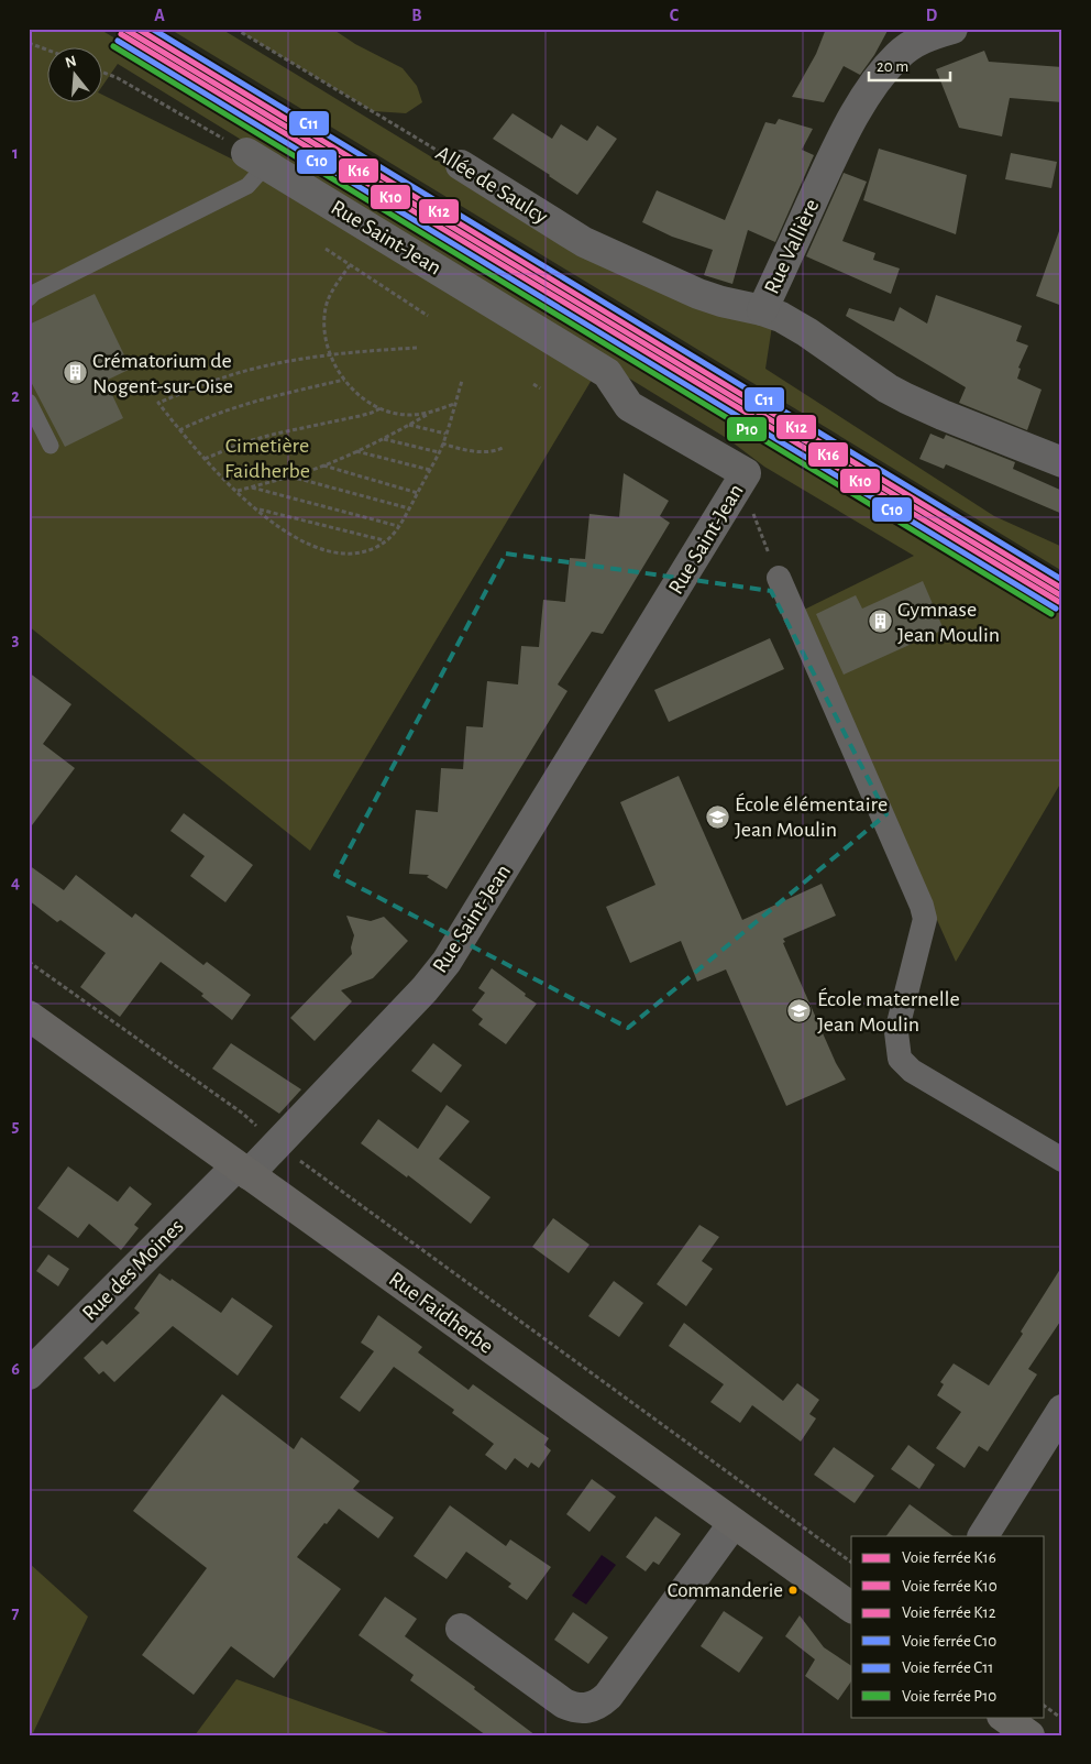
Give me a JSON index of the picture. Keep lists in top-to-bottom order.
{
  "streets": {
    "main road": ["Rue Faidherbe"],
    "street": [
      "Allée de Saulcy",
      "Rue Saint-Jean",
      "Rue Vallière",
      "Rue des Moines"
    ]
  },
  "crossings": [
    ["Allée de Saulcy", "Rue Vallière"],
    ["Rue Saint-Jean", "Rue des Moines"],
    ["Rue Saint-Jean", "Rue Faidherbe"],
    ["Rue des Moines", "Rue Faidherbe"]
  ],
  "parks": ["Cimetière Faidherbe"],
  "places": {
    "building": ["Crématorium de Nogent-sur-Oise", "Gymnase Jean Moulin"],
    "school or university": ["École élémentaire Jean Moulin", "École maternelle Jean Moulin"],
    "other": ["Commanderie"]
  },
  "lines": [
    "rail line K16",
    "rail line K12",
    "rail line C11",
    "rail line K10",
    "rail line C10",
    "rail line P10"
  ],
  "legend": [
    "Voie ferrée K16",
    "Voie ferrée K10",
    "Voie ferrée K12",
    "Voie ferrée C10",
    "Voie ferrée C11",
    "Voie ferrée P10"
  ],
  "scale_bar": "20 m",
  "north": "top",
  "grid": {
    "columns": [
      "A",
      "B",
      "C",
      "D"
    ],
    "rows": [
      "1",
      "2",
      "3",
      "4",
      "5",
      "6",
      "7"
    ]
  }
}
